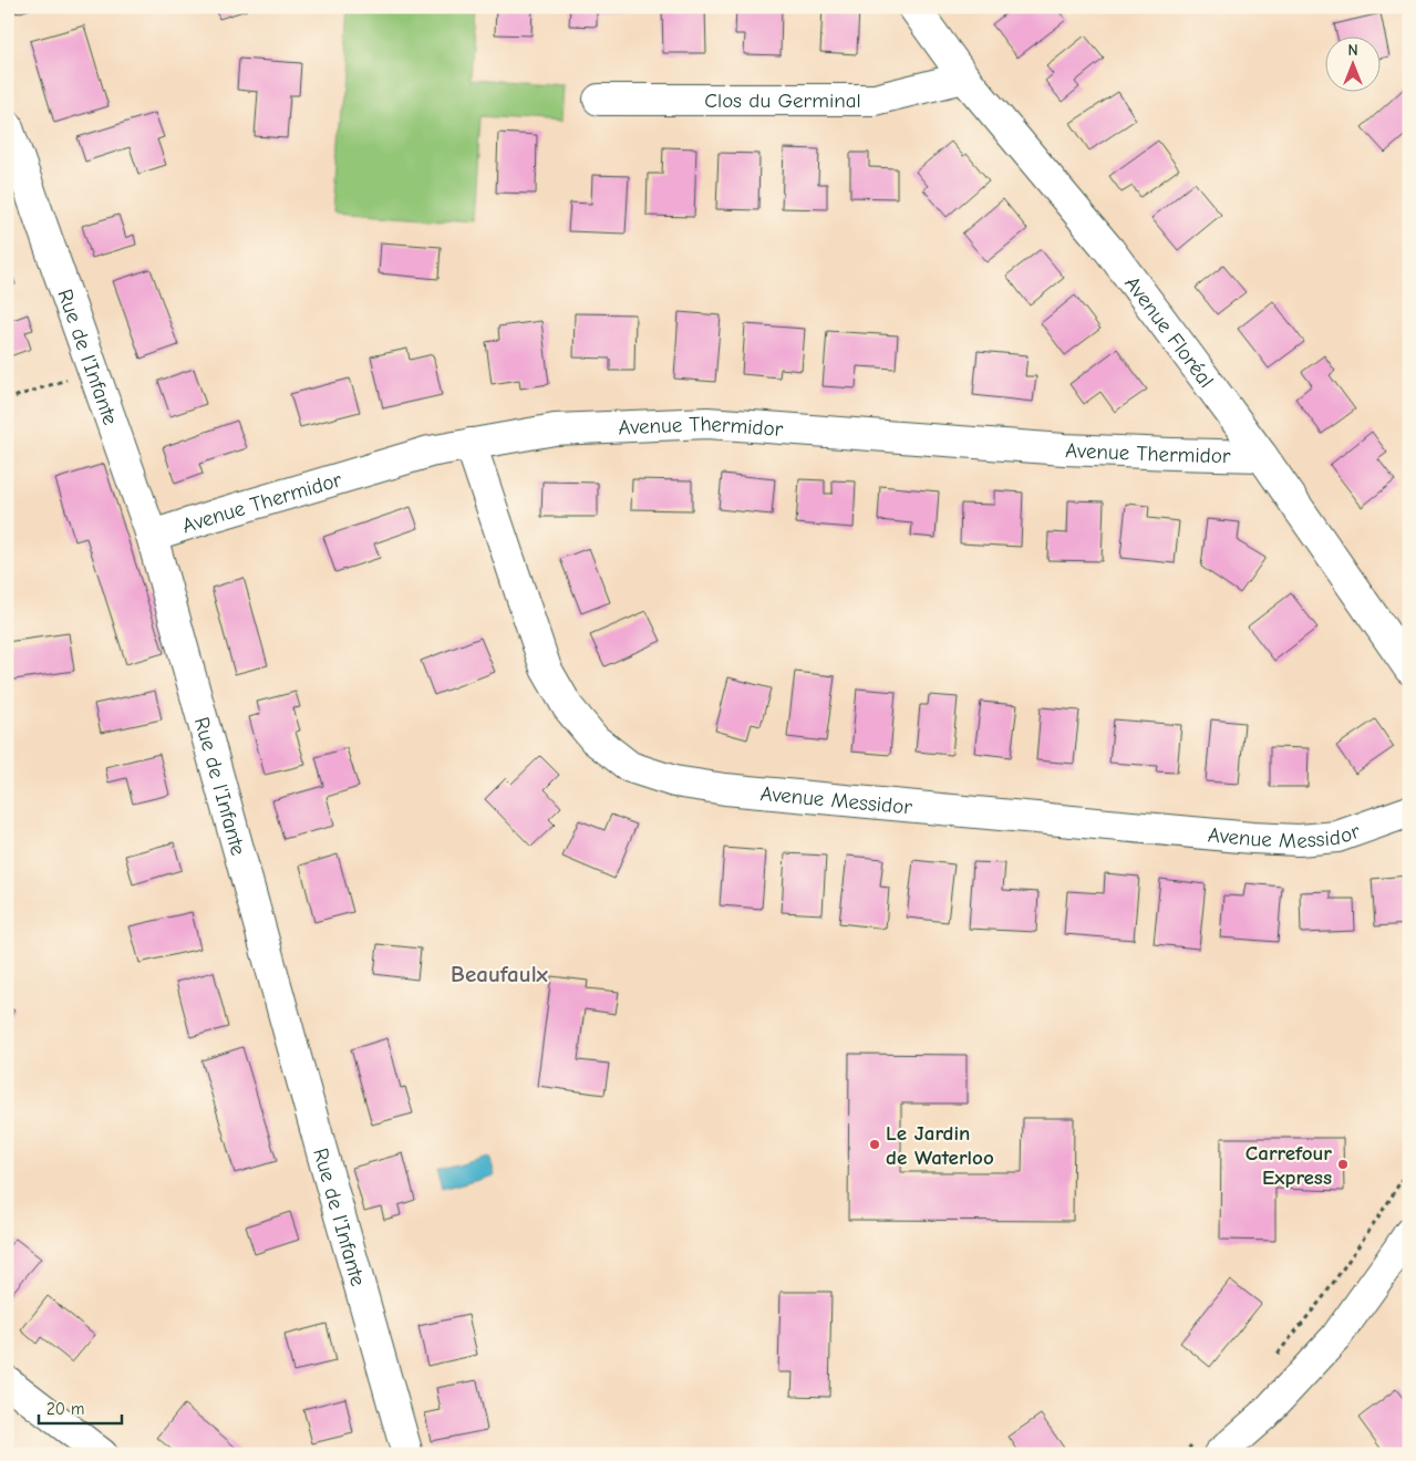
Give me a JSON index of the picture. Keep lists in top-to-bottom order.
{
  "streets": {
    "street": [
      "Clos du Germinal",
      "Avenue Floréal",
      "Rue de l'Infante",
      "Avenue Thermidor",
      "Avenue Messidor"
    ]
  },
  "crossings": [
    ["Clos du Germinal", "Avenue Floréal"],
    ["Avenue Floréal", "Avenue Thermidor"],
    ["Rue de l'Infante", "Avenue Thermidor"],
    ["Avenue Thermidor", "Avenue Messidor"]
  ],
  "districts": ["Beaufaulx"],
  "places": ["Le Jardin de Waterloo", "Carrefour Express"],
  "scale_bar": "20 m",
  "north": "top"
}
